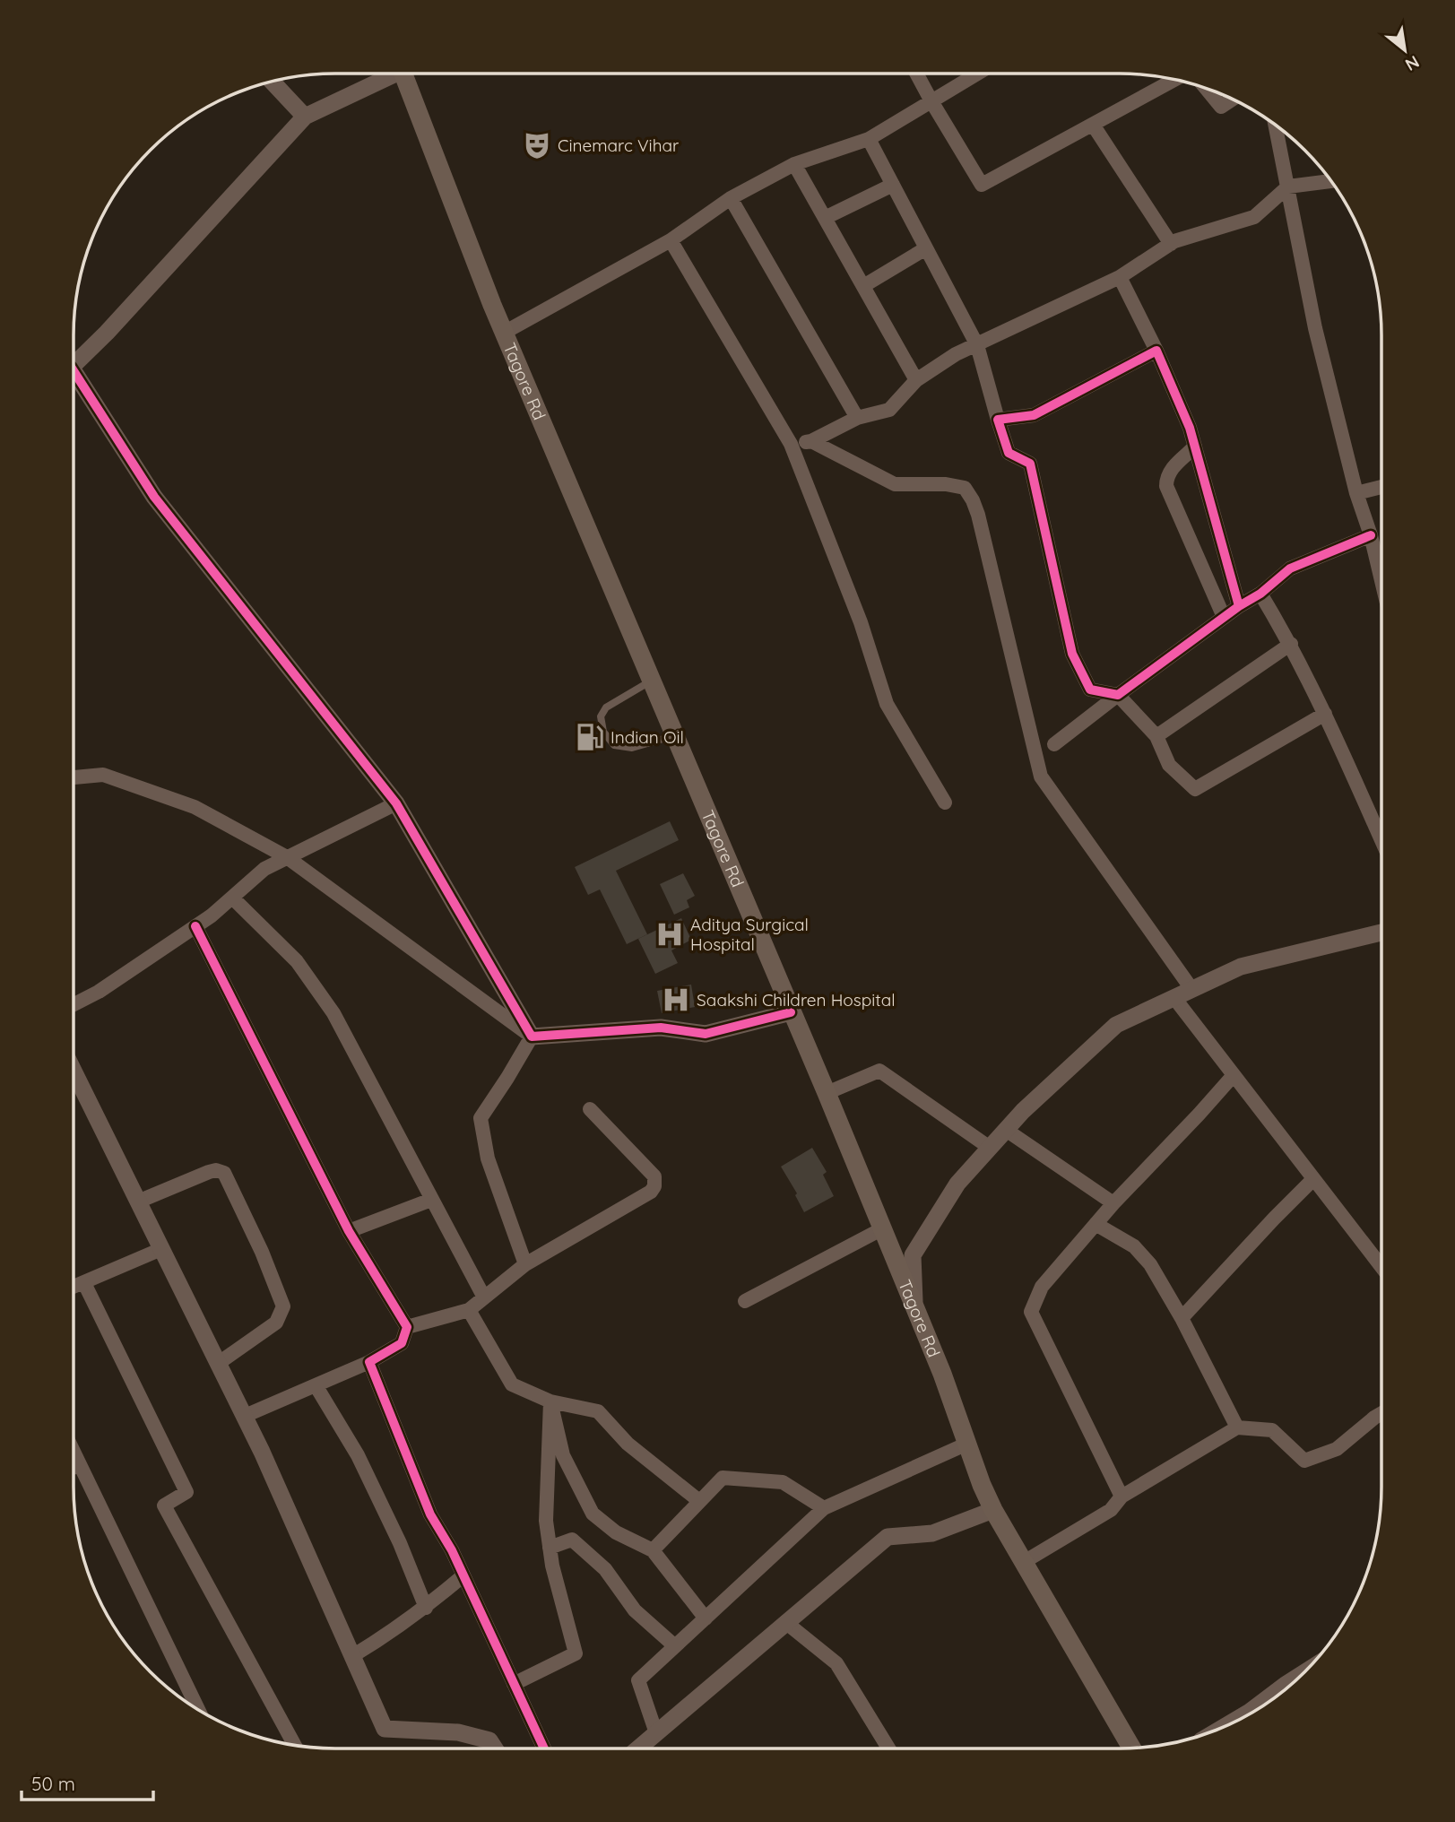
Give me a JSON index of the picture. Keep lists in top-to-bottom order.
{
  "streets": {
    "main road": ["Tagore Rd"]
  },
  "places": {
    "theatre": ["Cinemarc Vihar"],
    "fuel station": ["Indian Oil"],
    "hospital": ["Aditya Surgical Hospital", "Saakshi Children Hospital"]
  },
  "scale_bar": "50 m",
  "north": "bottom right"
}
